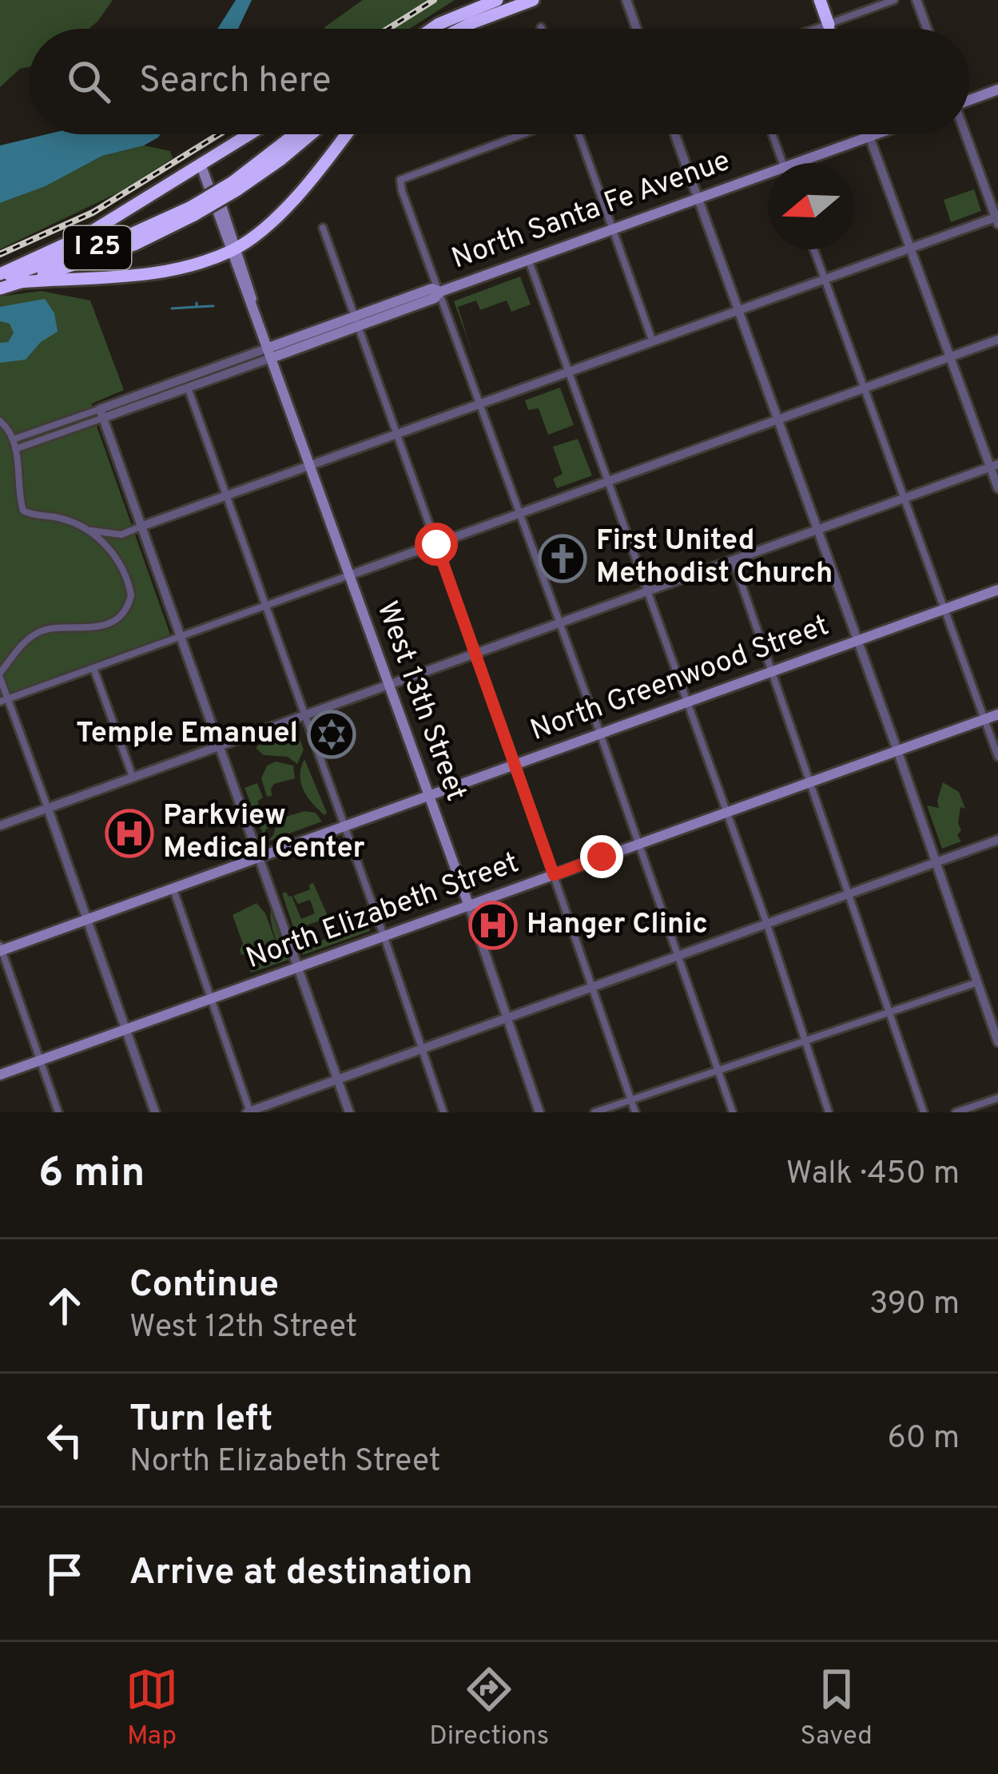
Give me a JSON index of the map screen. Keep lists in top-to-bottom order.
{
  "streets": {
    "highway": ["I 25"],
    "main road": [
      "North Santa Fe Avenue",
      "North Greenwood Street",
      "West 13th Street",
      "North Elizabeth Street"
    ]
  },
  "crossings": [
    ["North Santa Fe Avenue", "West 13th Street"],
    ["North Greenwood Street", "West 13th Street"],
    ["West 13th Street", "North Elizabeth Street"]
  ],
  "places": {
    "church": ["First United Methodist Church"],
    "synagogue": ["Temple Emanuel"],
    "hospital": ["Parkview Medical Center", "Hanger Clinic"]
  },
  "north": "left",
  "page": {
    "search": "Search here",
    "heading": ["6 min", "Walk · 450 m"],
    "list": [
      ["Continue", "West 12th Street", "390 m"],
      ["Turn left", "North Elizabeth Street", "60 m"],
      "Arrive at destination"
    ],
    "nav": ["Map", "Directions", "Saved"]
  }
}
